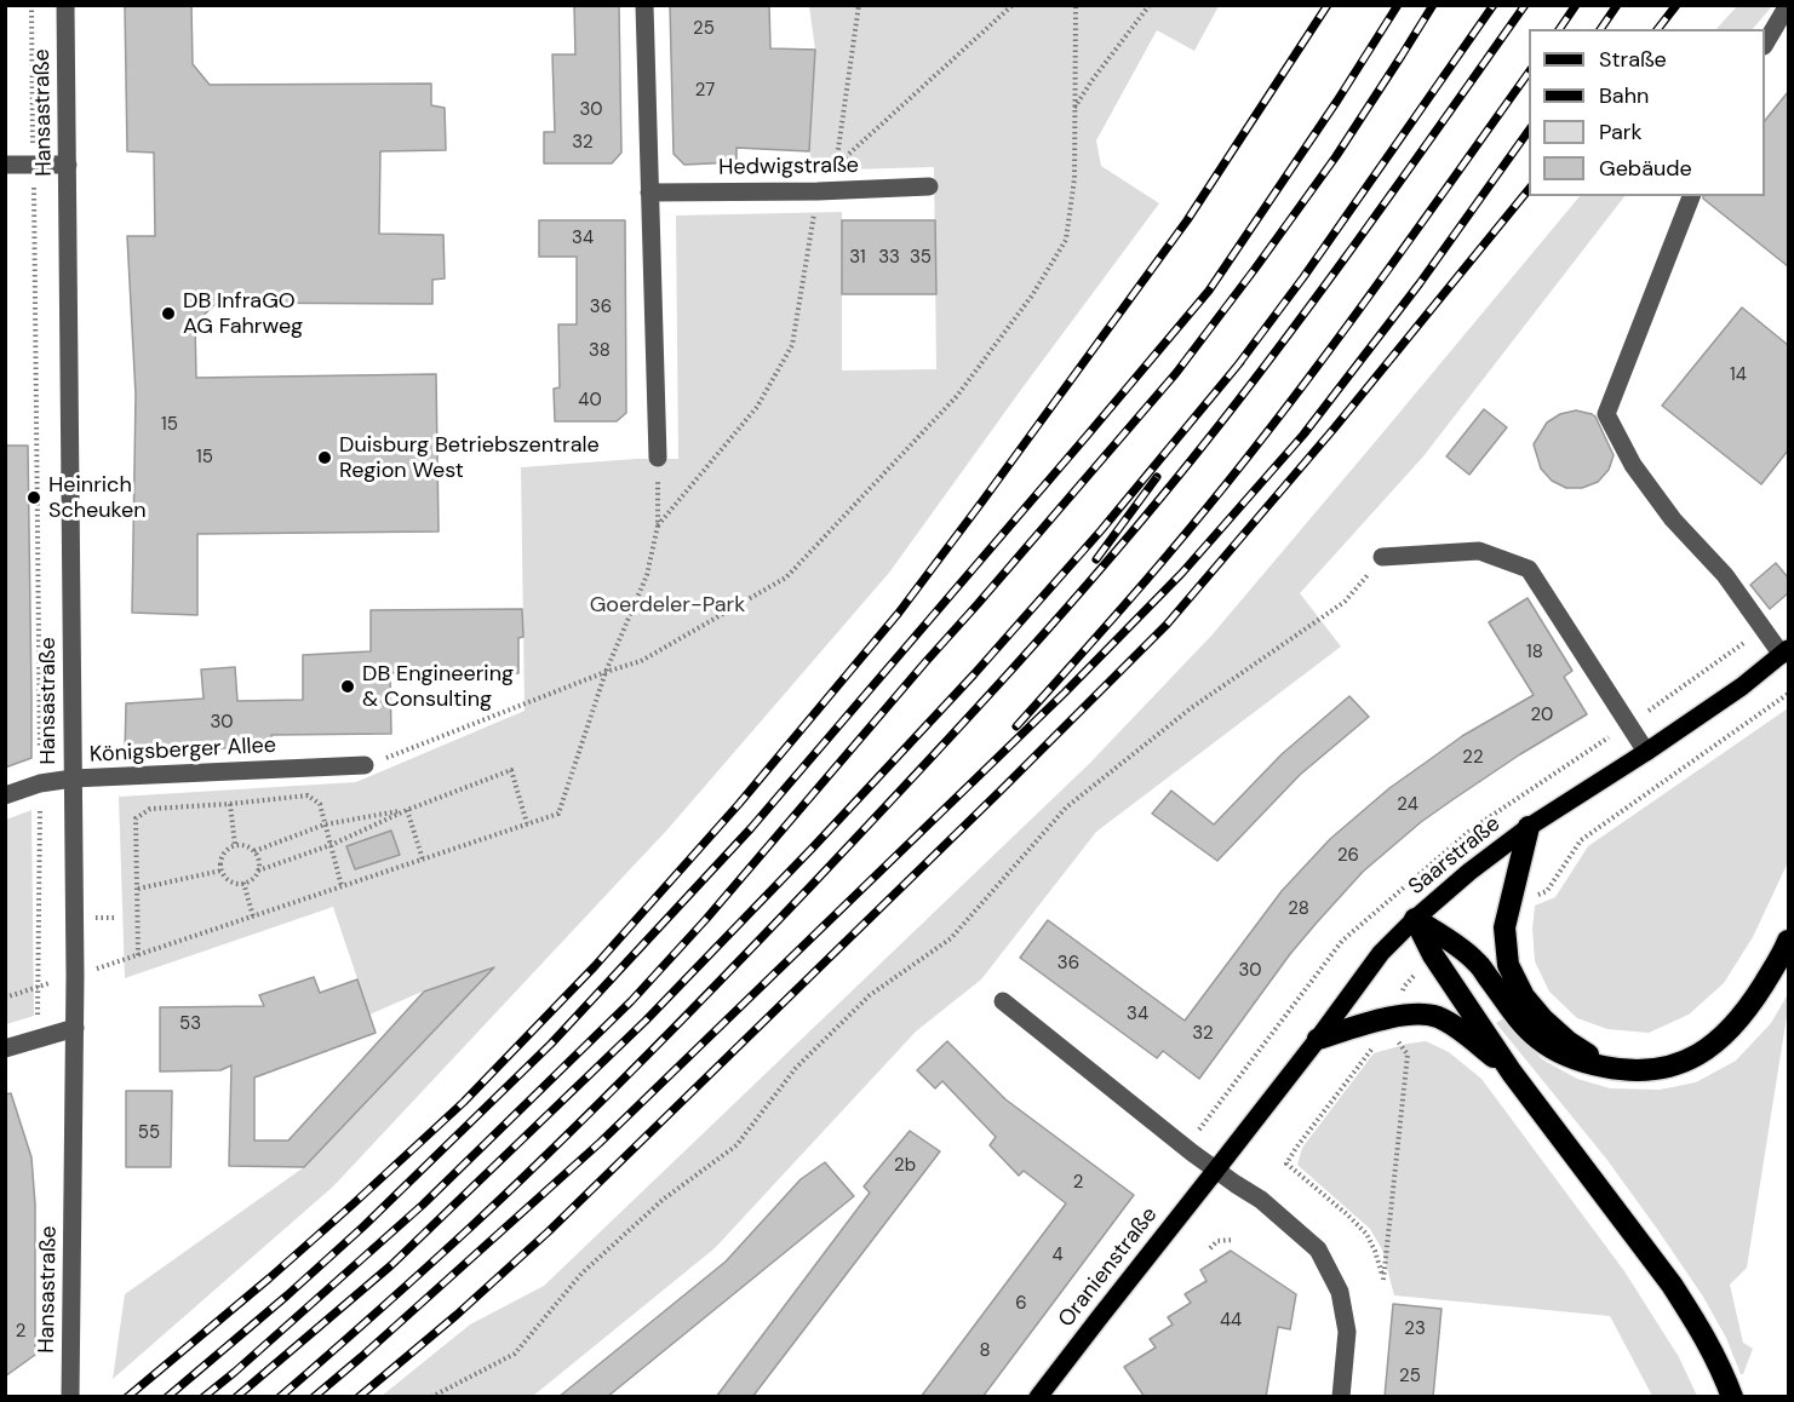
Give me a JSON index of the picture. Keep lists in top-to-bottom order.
{
  "streets": {
    "main road": ["Saarstraße", "Oranienstraße"],
    "street": ["Hansastraße", "Hedwigstraße", "Königsberger Allee"]
  },
  "crossings": [
    ["Hansastraße", "Königsberger Allee"],
    ["Saarstraße", "Oranienstraße"]
  ],
  "parks": ["Goerdeler-Park"],
  "places": [
    "DB InfraGO AG Fahrweg",
    "Duisburg Betriebszentrale Region West",
    "Heinrich Scheuken",
    "DB Engineering & Consulting"
  ],
  "house_numbers": [
    "25",
    "27",
    "30",
    "32",
    "34",
    "31",
    "33",
    "35",
    "36",
    "38",
    "14",
    "40",
    "15",
    "15",
    "18",
    "20",
    "30",
    "22",
    "24",
    "26",
    "28",
    "36",
    "30",
    "34",
    "53",
    "32",
    "55",
    "2b",
    "2",
    "4",
    "6",
    "44",
    "23",
    "2",
    "8",
    "25"
  ],
  "legend": [
    "Straße",
    "Bahn",
    "Park",
    "Gebäude"
  ]
}
